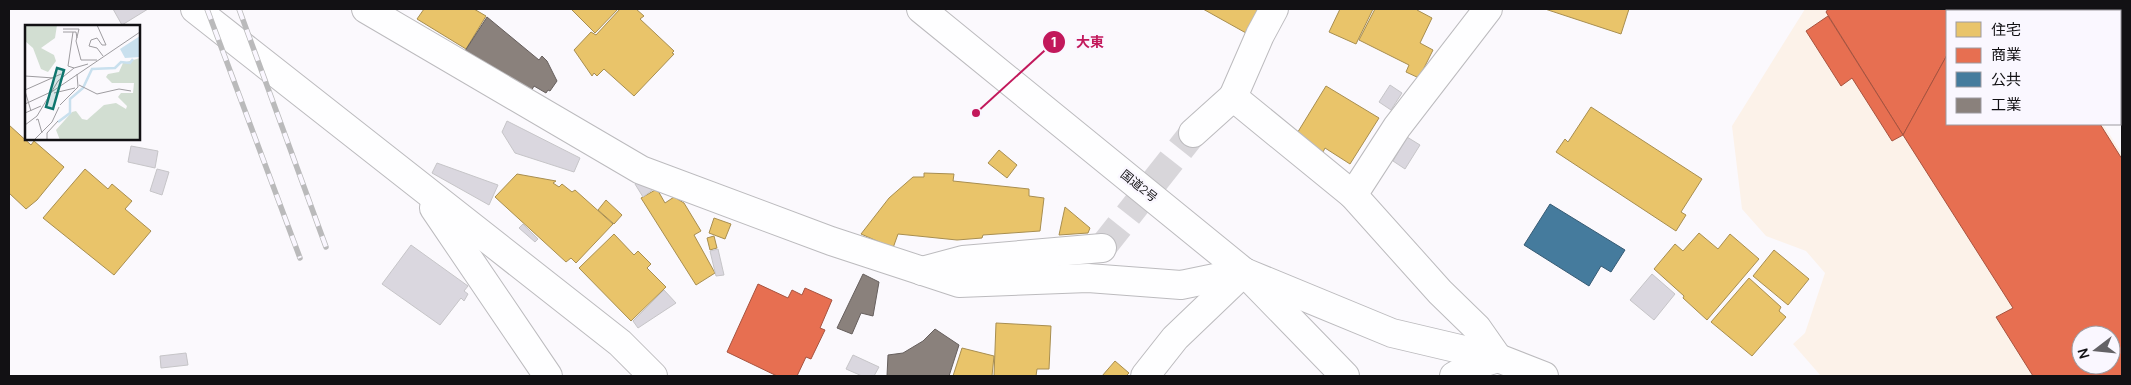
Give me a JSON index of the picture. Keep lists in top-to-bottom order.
{
  "streets": {
    "main road": ["国道2号"]
  },
  "places": ["大東"],
  "legend": [
    "住宅",
    "商業",
    "公共",
    "工業"
  ],
  "north": "left"
}
